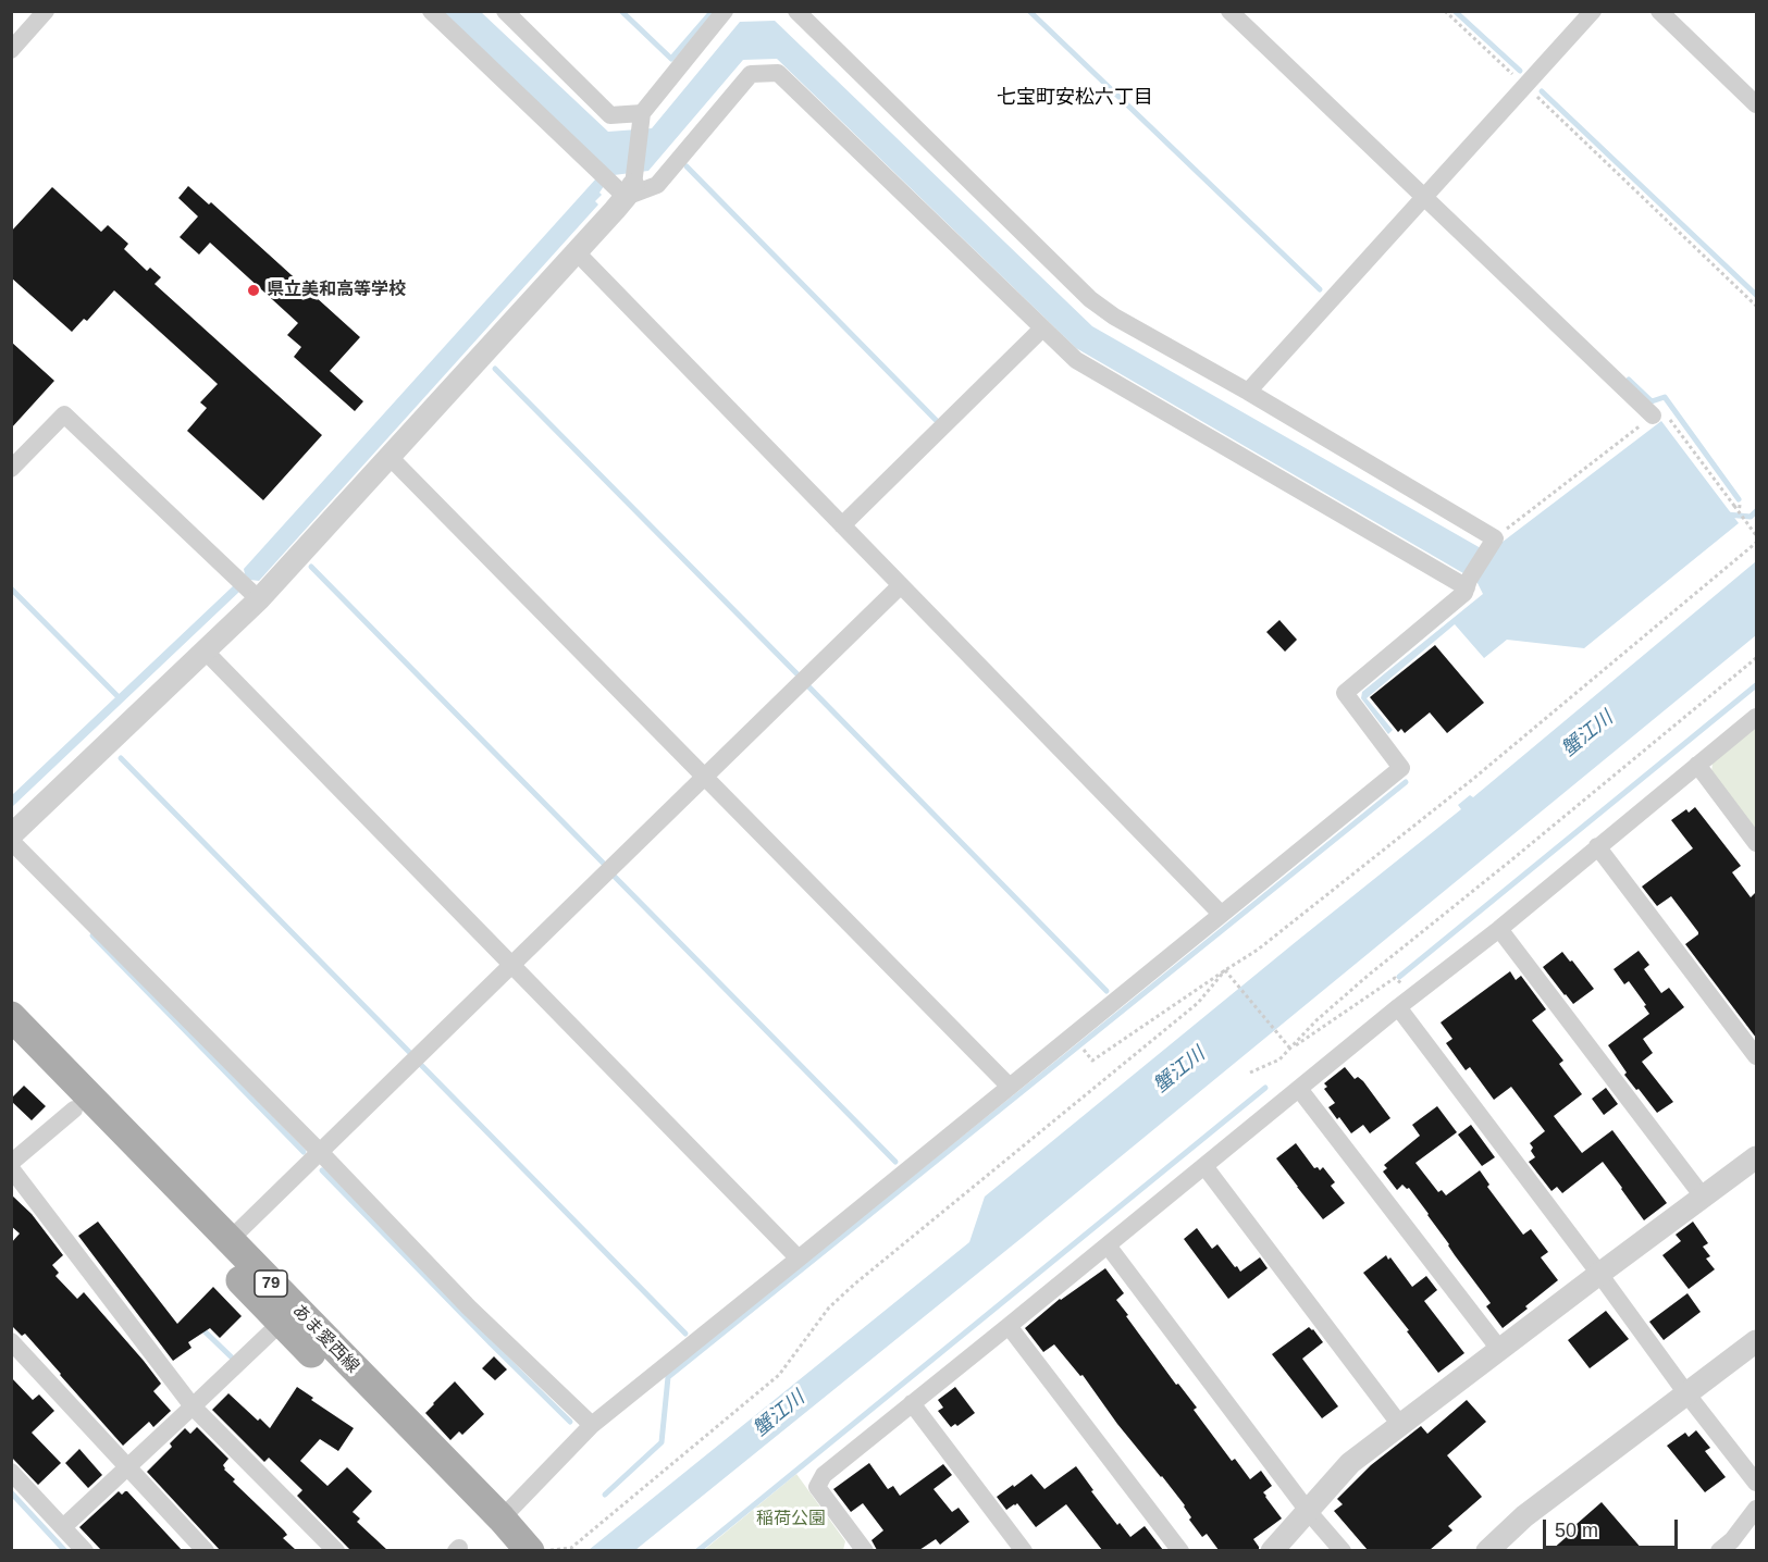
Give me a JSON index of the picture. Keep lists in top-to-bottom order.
{
  "streets": {
    "main road": ["79", "あま愛西線"]
  },
  "districts": ["七宝町安松六丁目"],
  "water": ["蟹江川"],
  "parks": ["稲荷公園"],
  "places": ["県立美和高等学校"],
  "scale_bar": "50 m"
}
